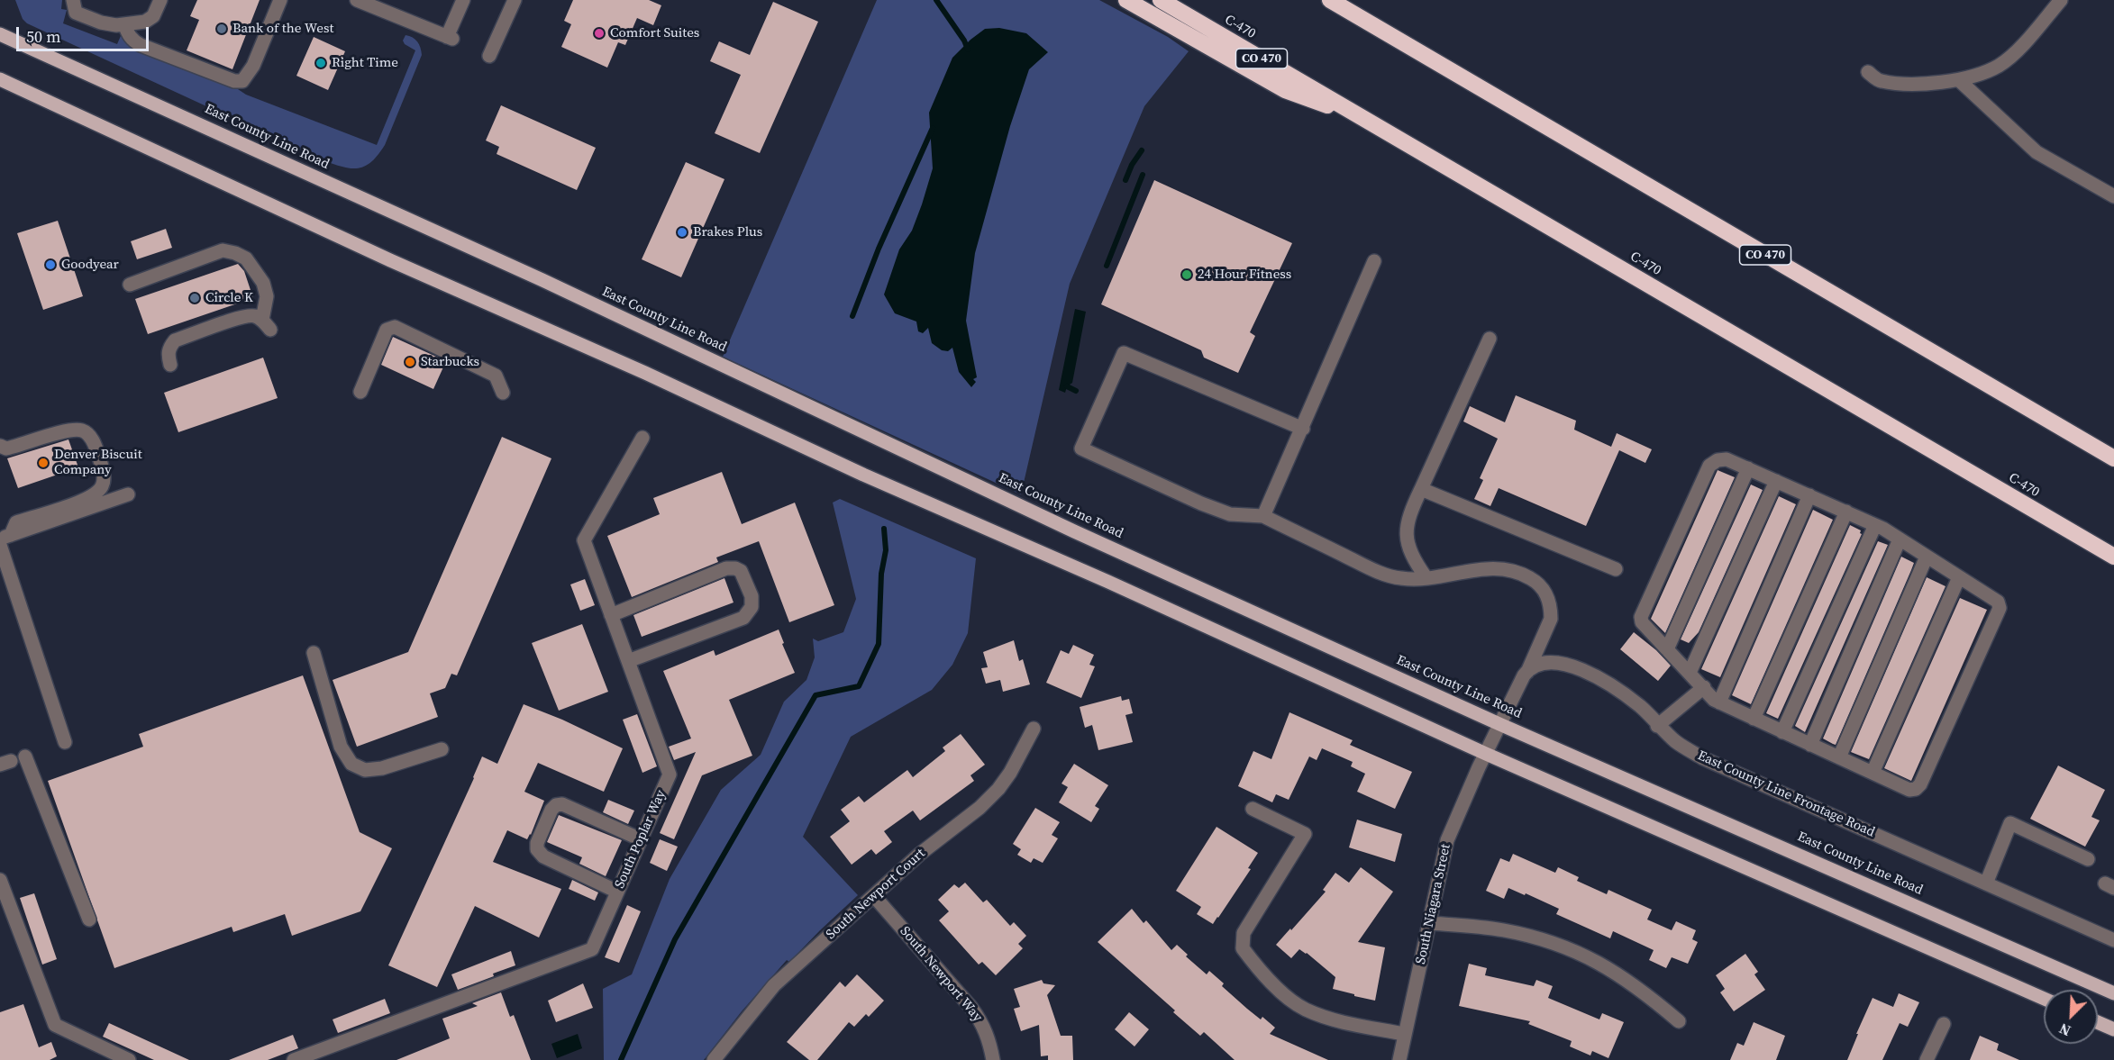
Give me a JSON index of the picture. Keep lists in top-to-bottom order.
{
  "streets": {
    "highway": ["C-470", "CO 470"],
    "main road": ["East County Line Road"],
    "street": [
      "East County Line Frontage Road",
      "South Poplar Way",
      "South Newport Court",
      "South Niagara Street",
      "South Newport Way"
    ]
  },
  "crossings": [
    ["East County Line Road", "South Niagara Street"],
    ["South Newport Court", "South Newport Way"]
  ],
  "places": [
    "Bank of the West",
    "Comfort Suites",
    "Right Time",
    "Brakes Plus",
    "Goodyear",
    "24 Hour Fitness",
    "Circle K",
    "Starbucks",
    "Denver Biscuit Company"
  ],
  "scale_bar": "50 m",
  "north": "bottom left"
}
